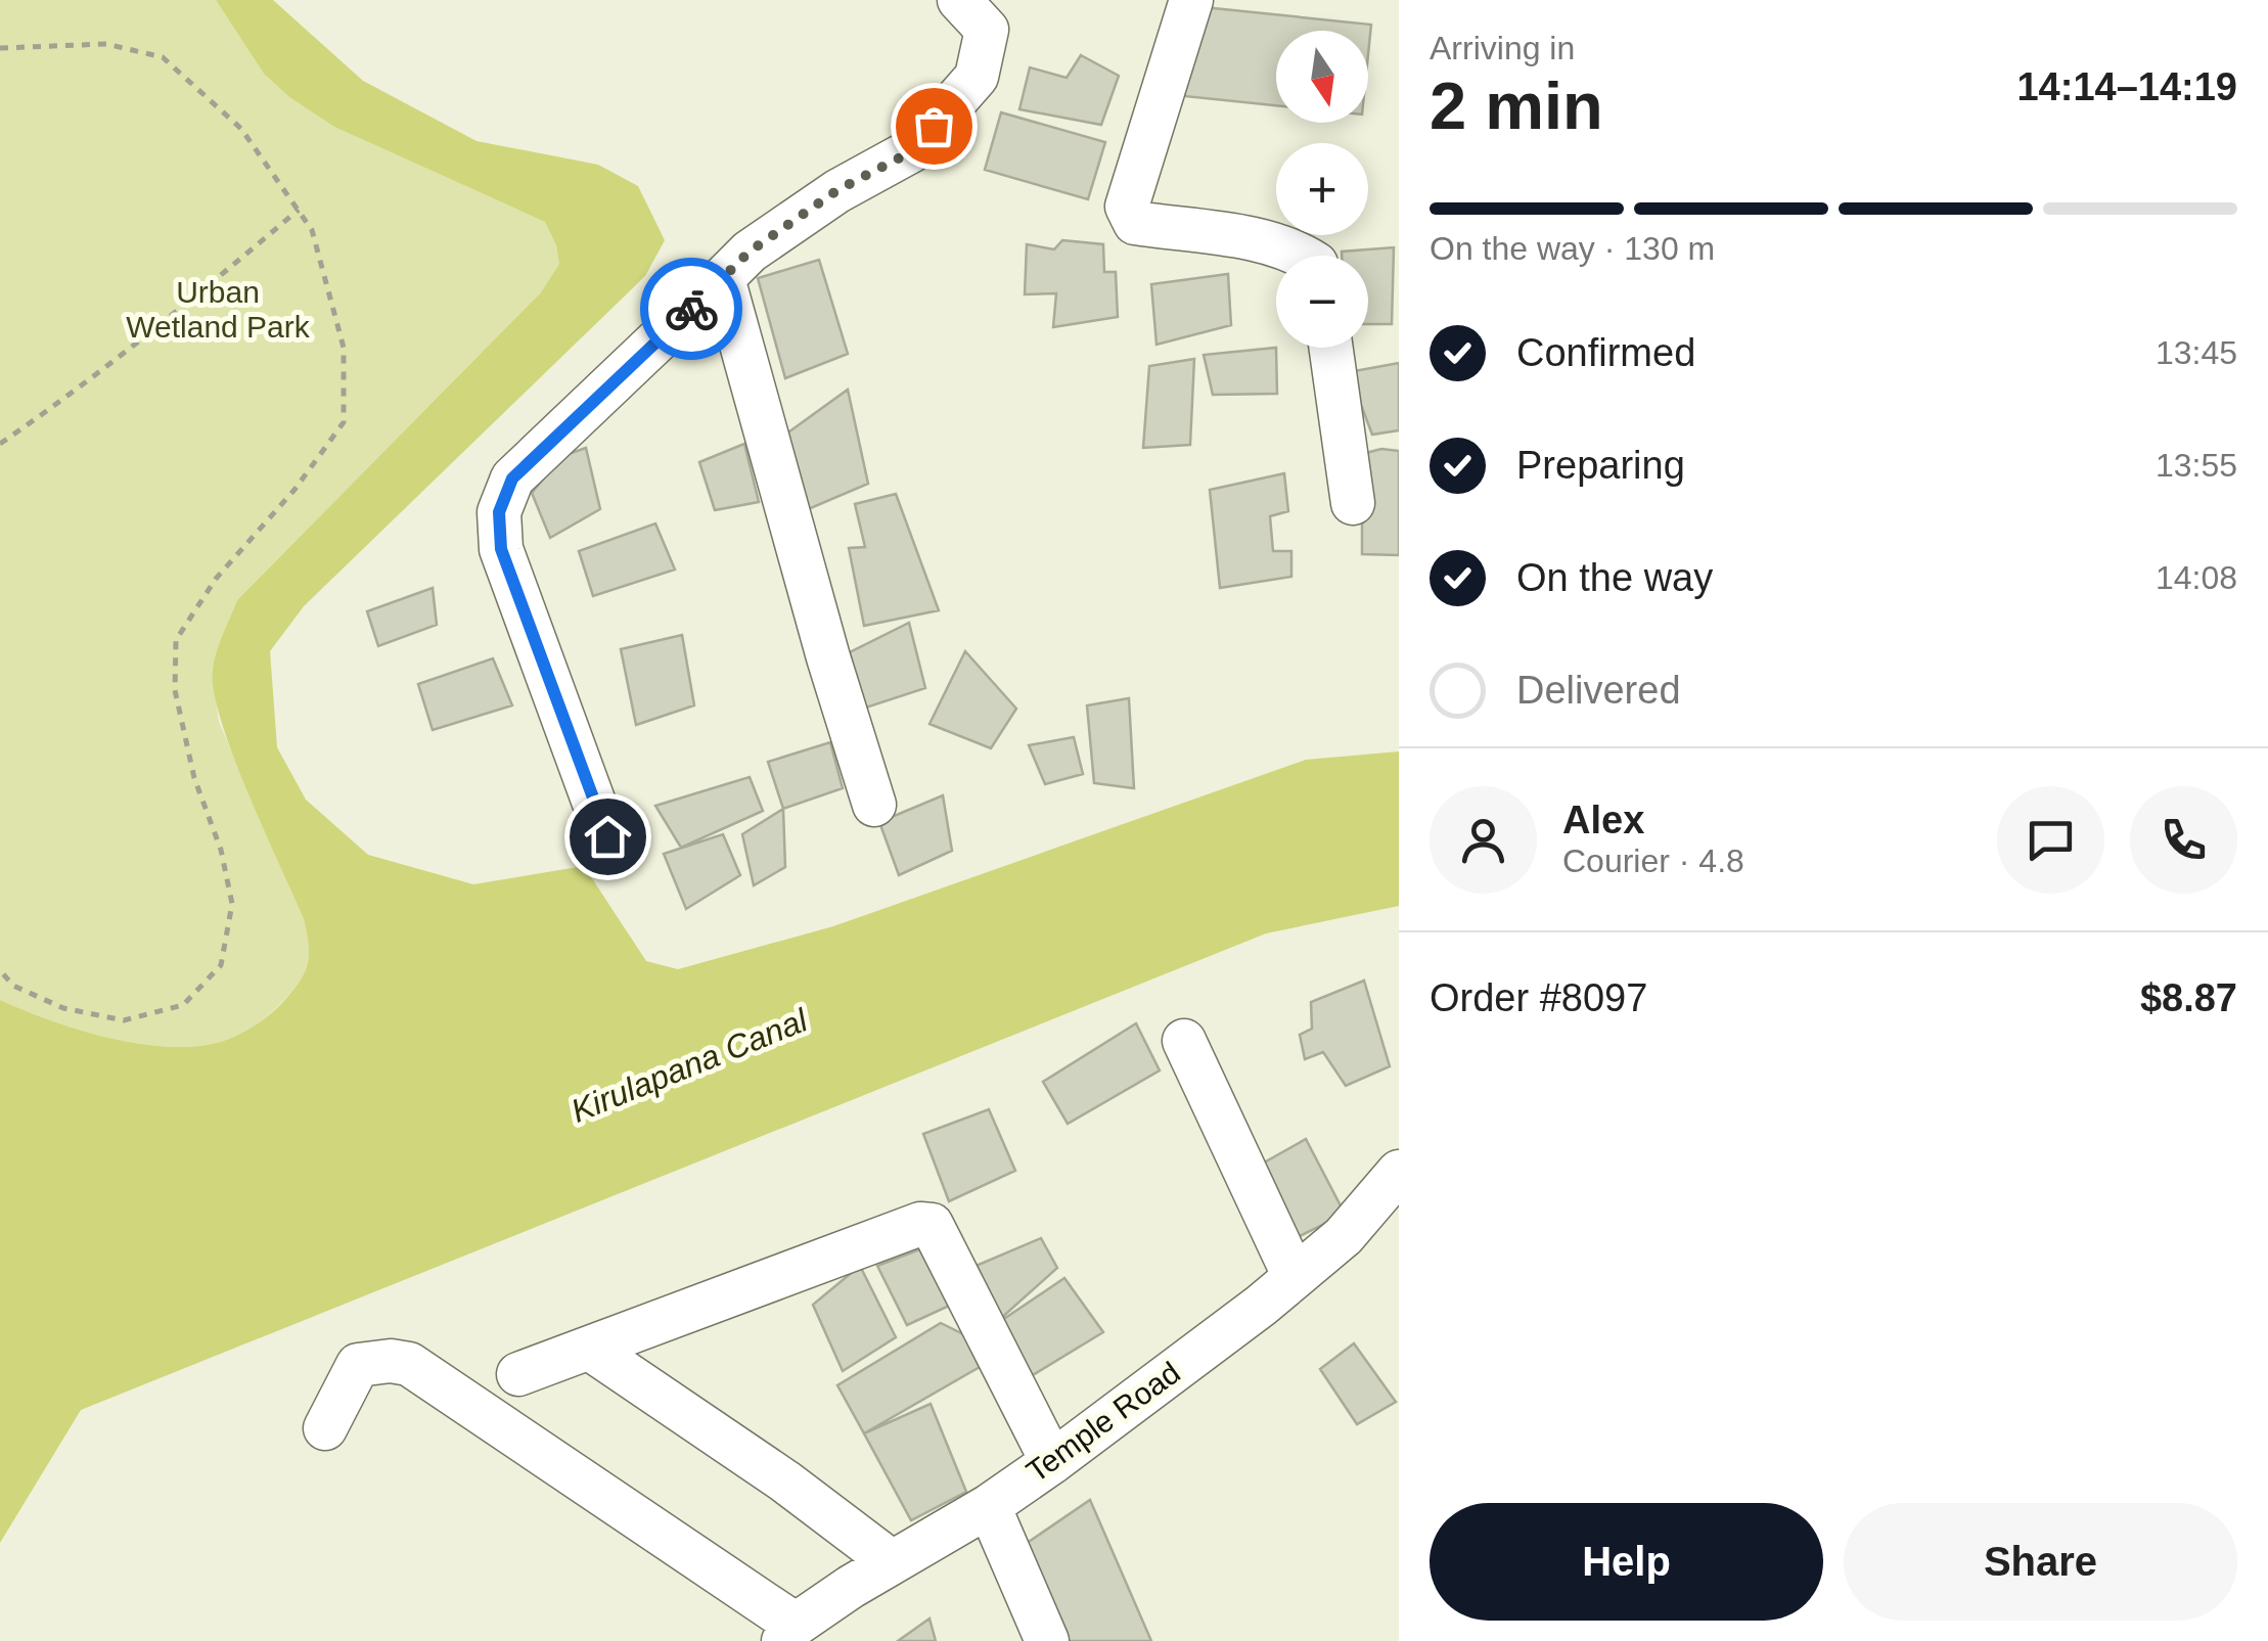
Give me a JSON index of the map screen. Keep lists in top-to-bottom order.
{
  "streets": {
    "street": ["Temple Road"]
  },
  "water": ["Kirulapana Canal"],
  "parks": ["Urban Wetland Park"],
  "north": "bottom",
  "page": {
    "heading": ["2 min", "Arriving in", "14:14–14:19"],
    "panel": [
      "Alex",
      "Courier · 4.8",
      "Order #8097",
      "$8.87"
    ],
    "map_buttons": ["+", "−"],
    "bar": "On the way · 130 m",
    "list": [
      ["Confirmed", "13:45"],
      ["Preparing", "13:55"],
      ["On the way", "14:08"],
      "Delivered"
    ],
    "buttons": ["Help", "Share"]
  }
}
